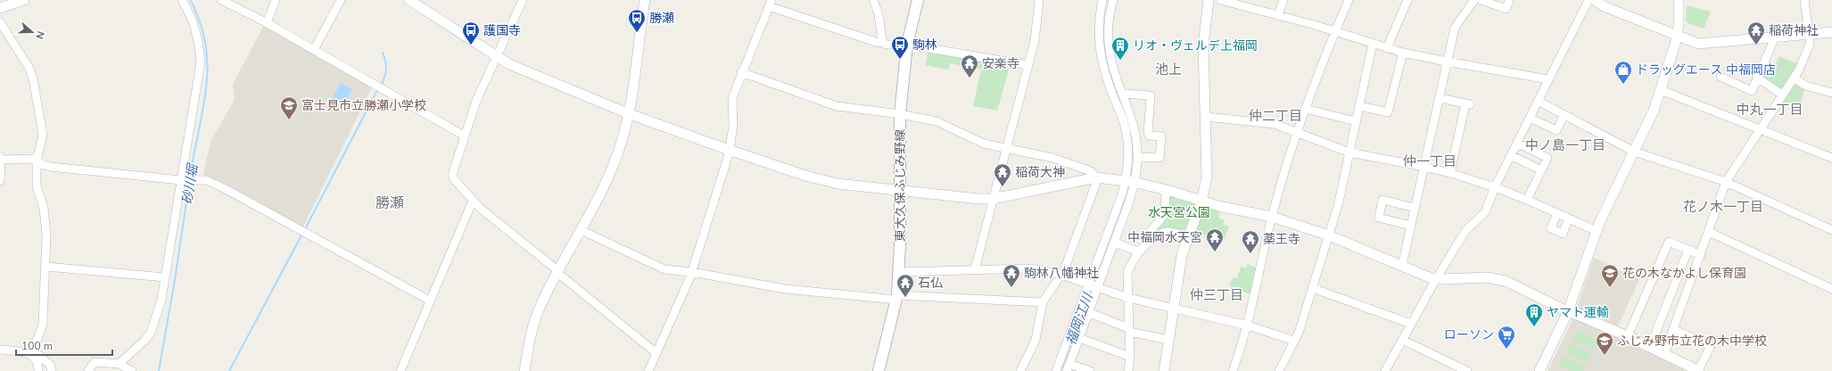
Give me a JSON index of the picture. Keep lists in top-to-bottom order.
{
  "streets": {
    "main road": ["東大久保ふじみ野線"]
  },
  "districts": [
    "池上",
    "中丸一丁目",
    "仲二丁目",
    "中ノ島一丁目",
    "仲一丁目",
    "勝瀬",
    "花ノ木一丁目",
    "仲三丁目"
  ],
  "water": ["砂川堀", "福岡江川"],
  "parks": ["水天宮公園"],
  "places": {
    "bus stop": ["勝瀬", "護国寺", "駒林"],
    "temple": [
      "稲荷神社",
      "安楽寺",
      "稲荷大神",
      "中福岡水天宮",
      "薬王寺",
      "駒林八幡神社",
      "石仏"
    ],
    "building": ["リオ・ヴェルデ上福岡", "ヤマト運輸"],
    "shop": ["ドラッグエース 中福岡店"],
    "school or university": ["富士見市立勝瀬小学校", "花の木なかよし保育園", "ふじみ野市立花の木中学校"],
    "supermarket": ["ローソン"]
  },
  "scale_bar": "100 m",
  "north": "right"
}
